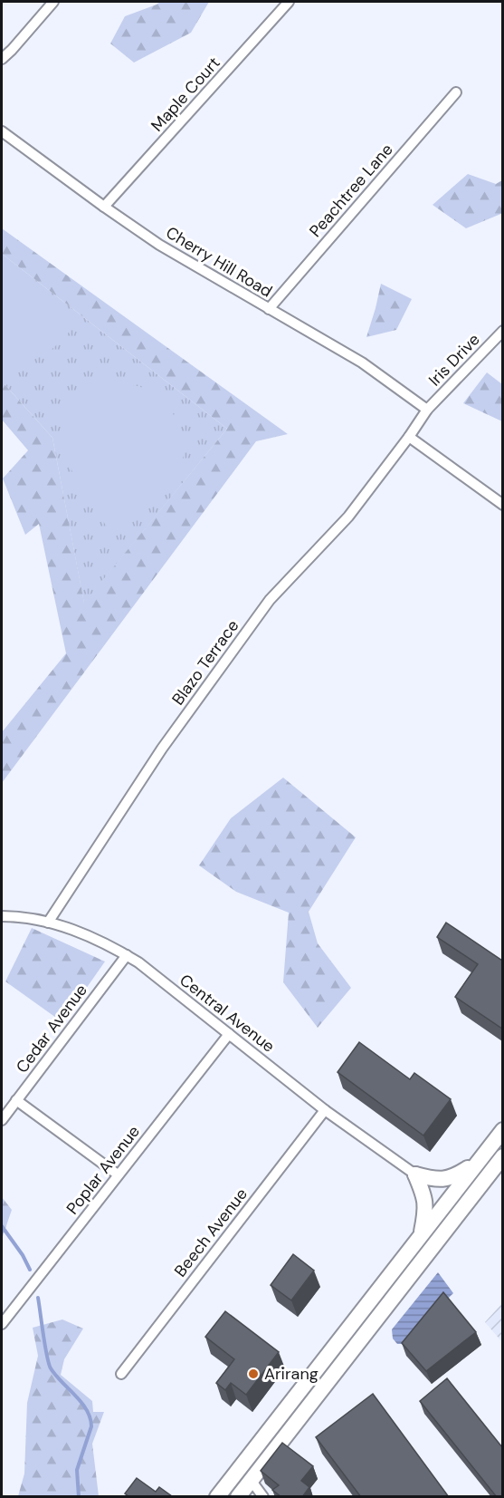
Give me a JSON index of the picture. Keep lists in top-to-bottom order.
{
  "streets": {
    "street": [
      "Maple Court",
      "Peachtree Lane",
      "Cherry Hill Road",
      "Iris Drive",
      "Blazo Terrace",
      "Central Avenue",
      "Cedar Avenue",
      "Poplar Avenue",
      "Beech Avenue"
    ]
  },
  "crossings": [
    ["Maple Court", "Cherry Hill Road"],
    ["Peachtree Lane", "Cherry Hill Road"],
    ["Cherry Hill Road", "Iris Drive"],
    ["Iris Drive", "Blazo Terrace"],
    ["Blazo Terrace", "Central Avenue"],
    ["Central Avenue", "Cedar Avenue"],
    ["Central Avenue", "Poplar Avenue"],
    ["Central Avenue", "Beech Avenue"]
  ],
  "places": ["Arirang"]
}
